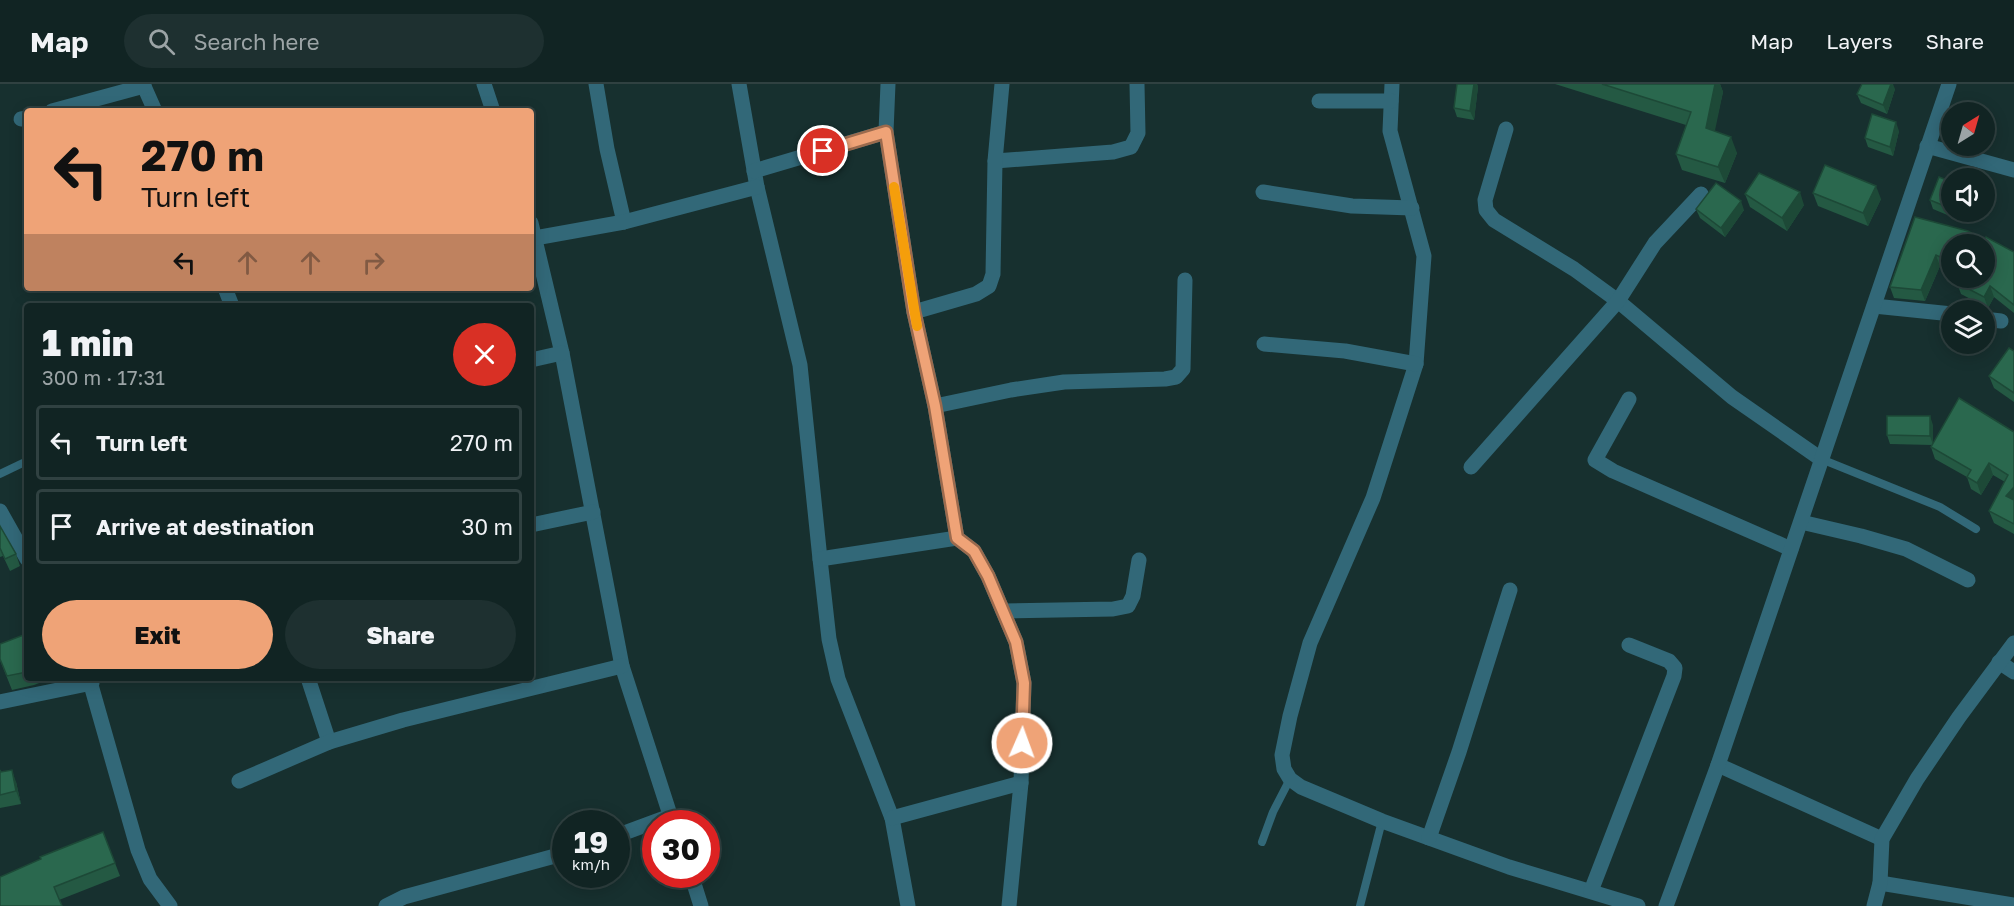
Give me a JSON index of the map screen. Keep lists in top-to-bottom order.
{
  "north": "top right",
  "page": {
    "header": "Map",
    "search": "Search here",
    "nav": ["Map", "Layers", "Share"],
    "turn": ["270 m", "Turn left"],
    "heading": ["1 min", "300 m · 17:31"],
    "list": [
      {
        "name": "Turn left",
        "value": "270 m"
      },
      {
        "name": "Arrive at destination",
        "value": "30 m"
      }
    ],
    "buttons": ["Exit", "Share"],
    "speed": "19 km/h",
    "limit": "30"
  }
}
